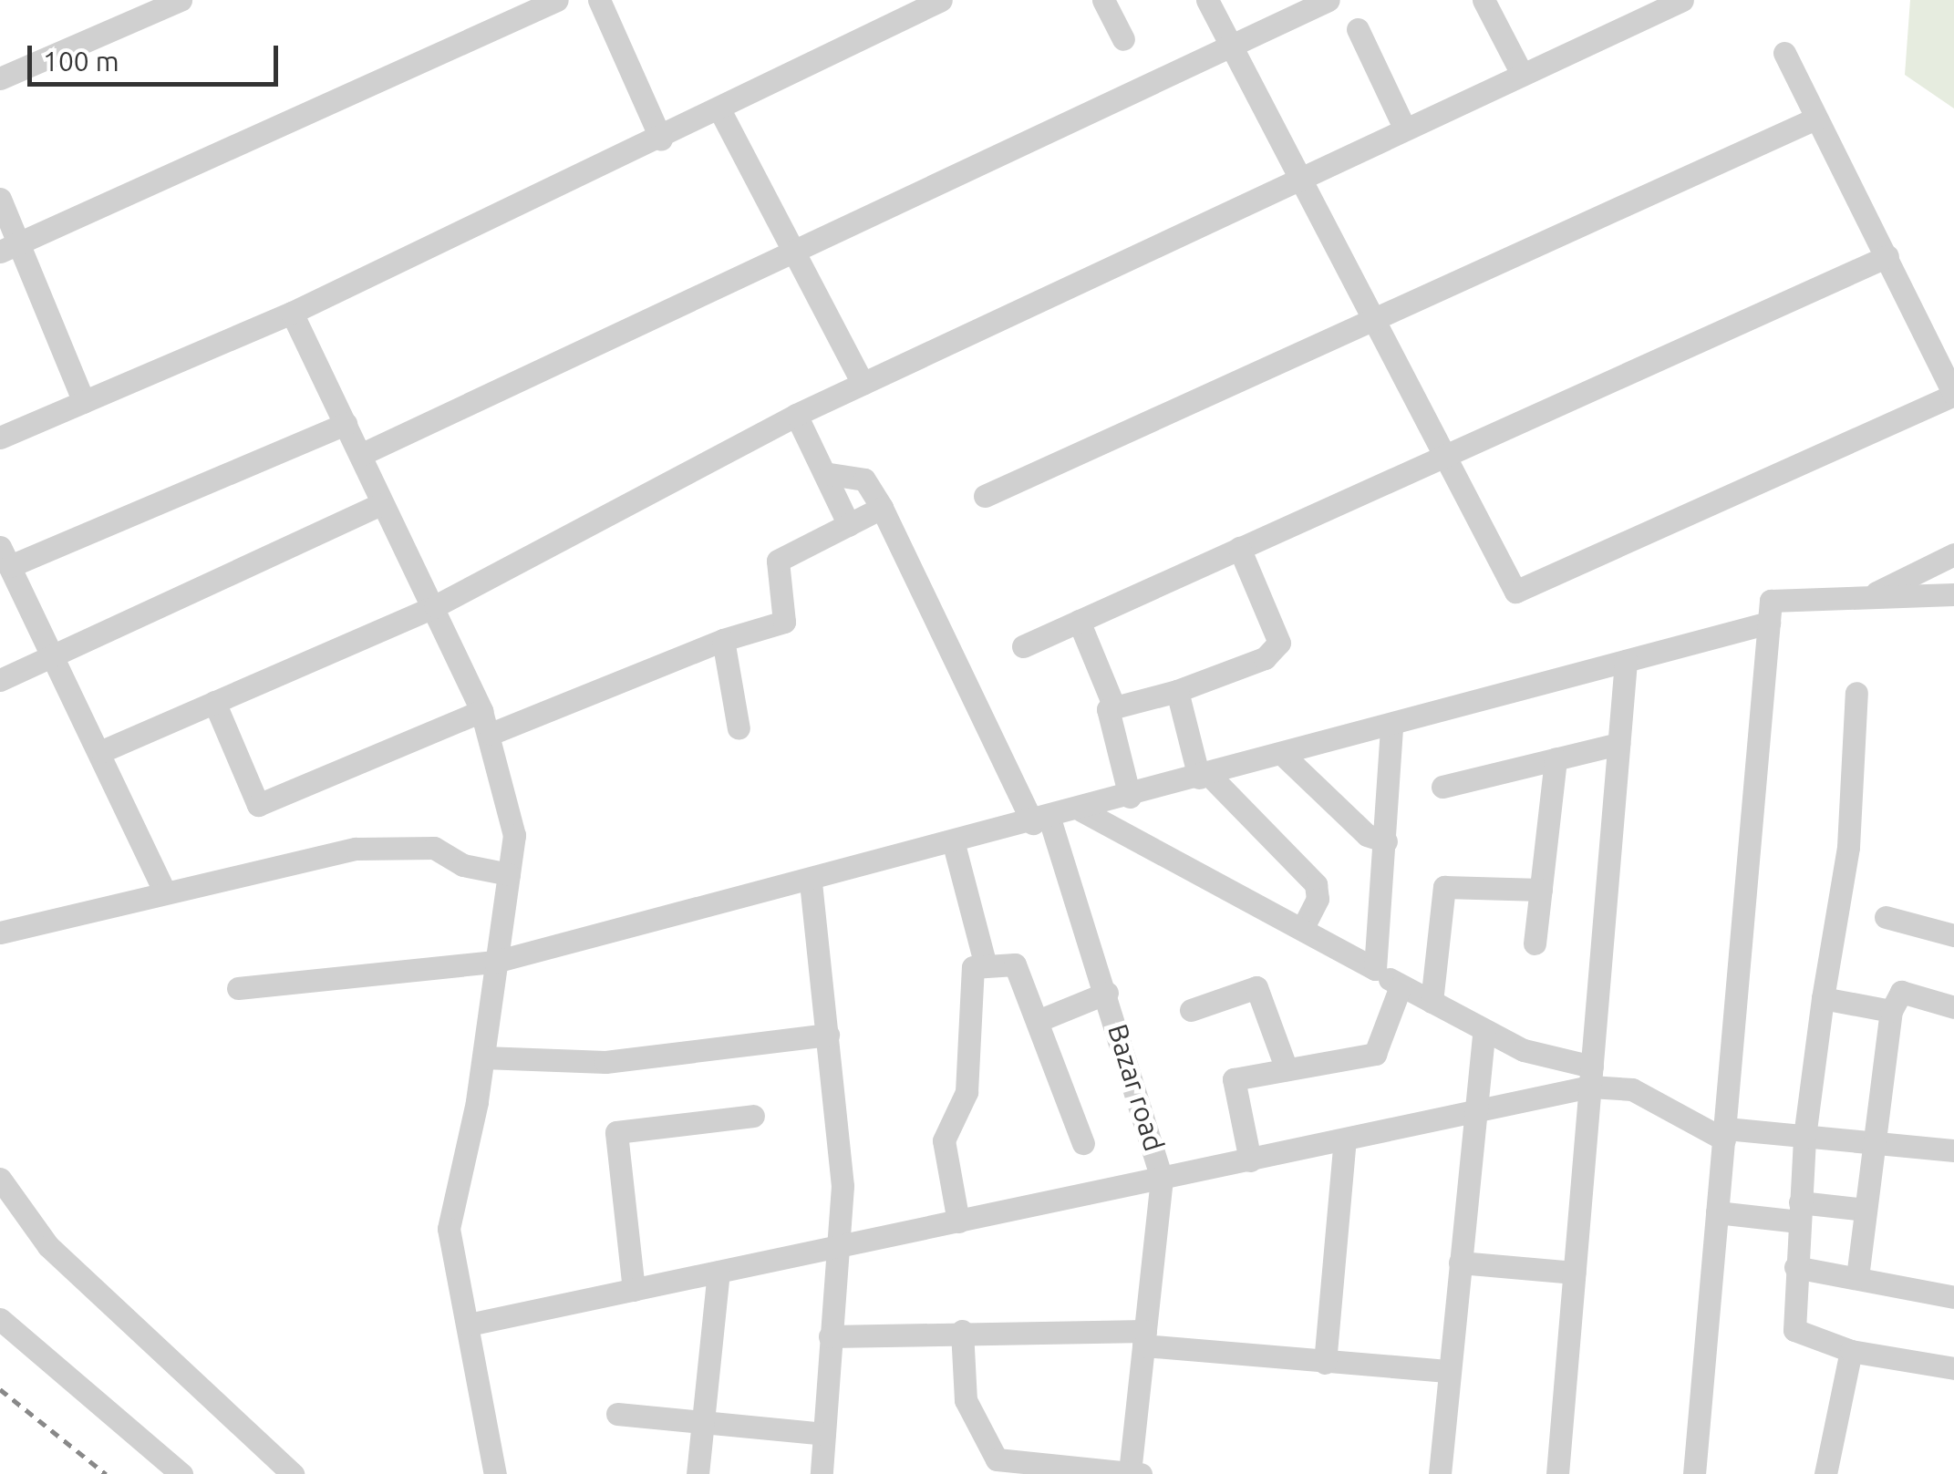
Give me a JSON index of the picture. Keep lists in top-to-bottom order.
{
  "streets": {
    "street": ["Bazar road"]
  },
  "scale_bar": "100 m"
}
